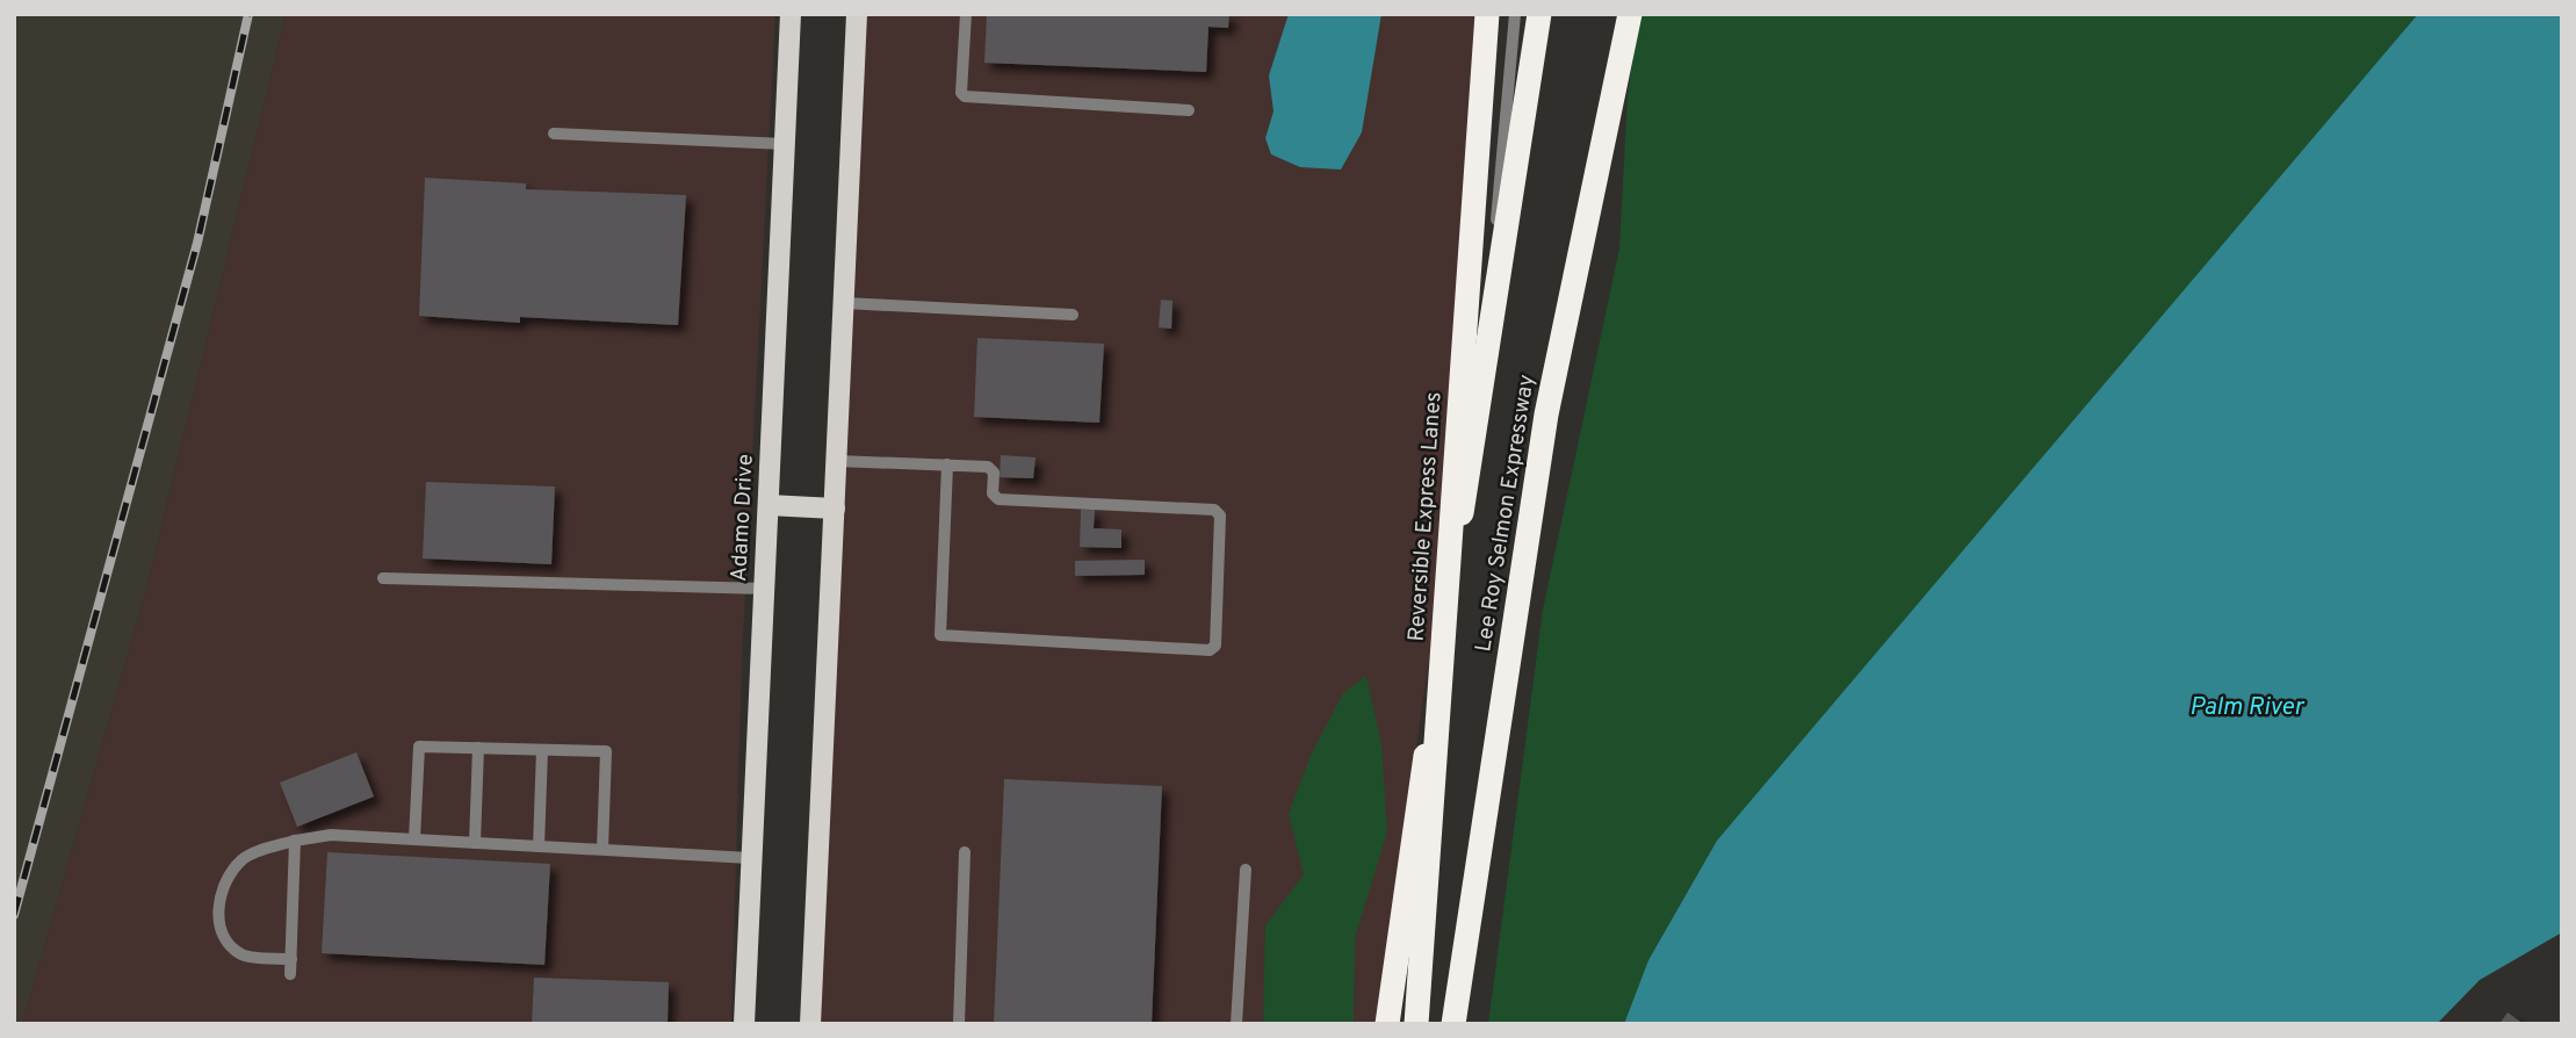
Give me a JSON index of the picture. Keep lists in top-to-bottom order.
{
  "streets": {
    "highway": ["Lee Roy Selmon Expressway", "Reversible Express Lanes"],
    "main road": ["Adamo Drive"]
  },
  "water": ["Palm River"]
}
